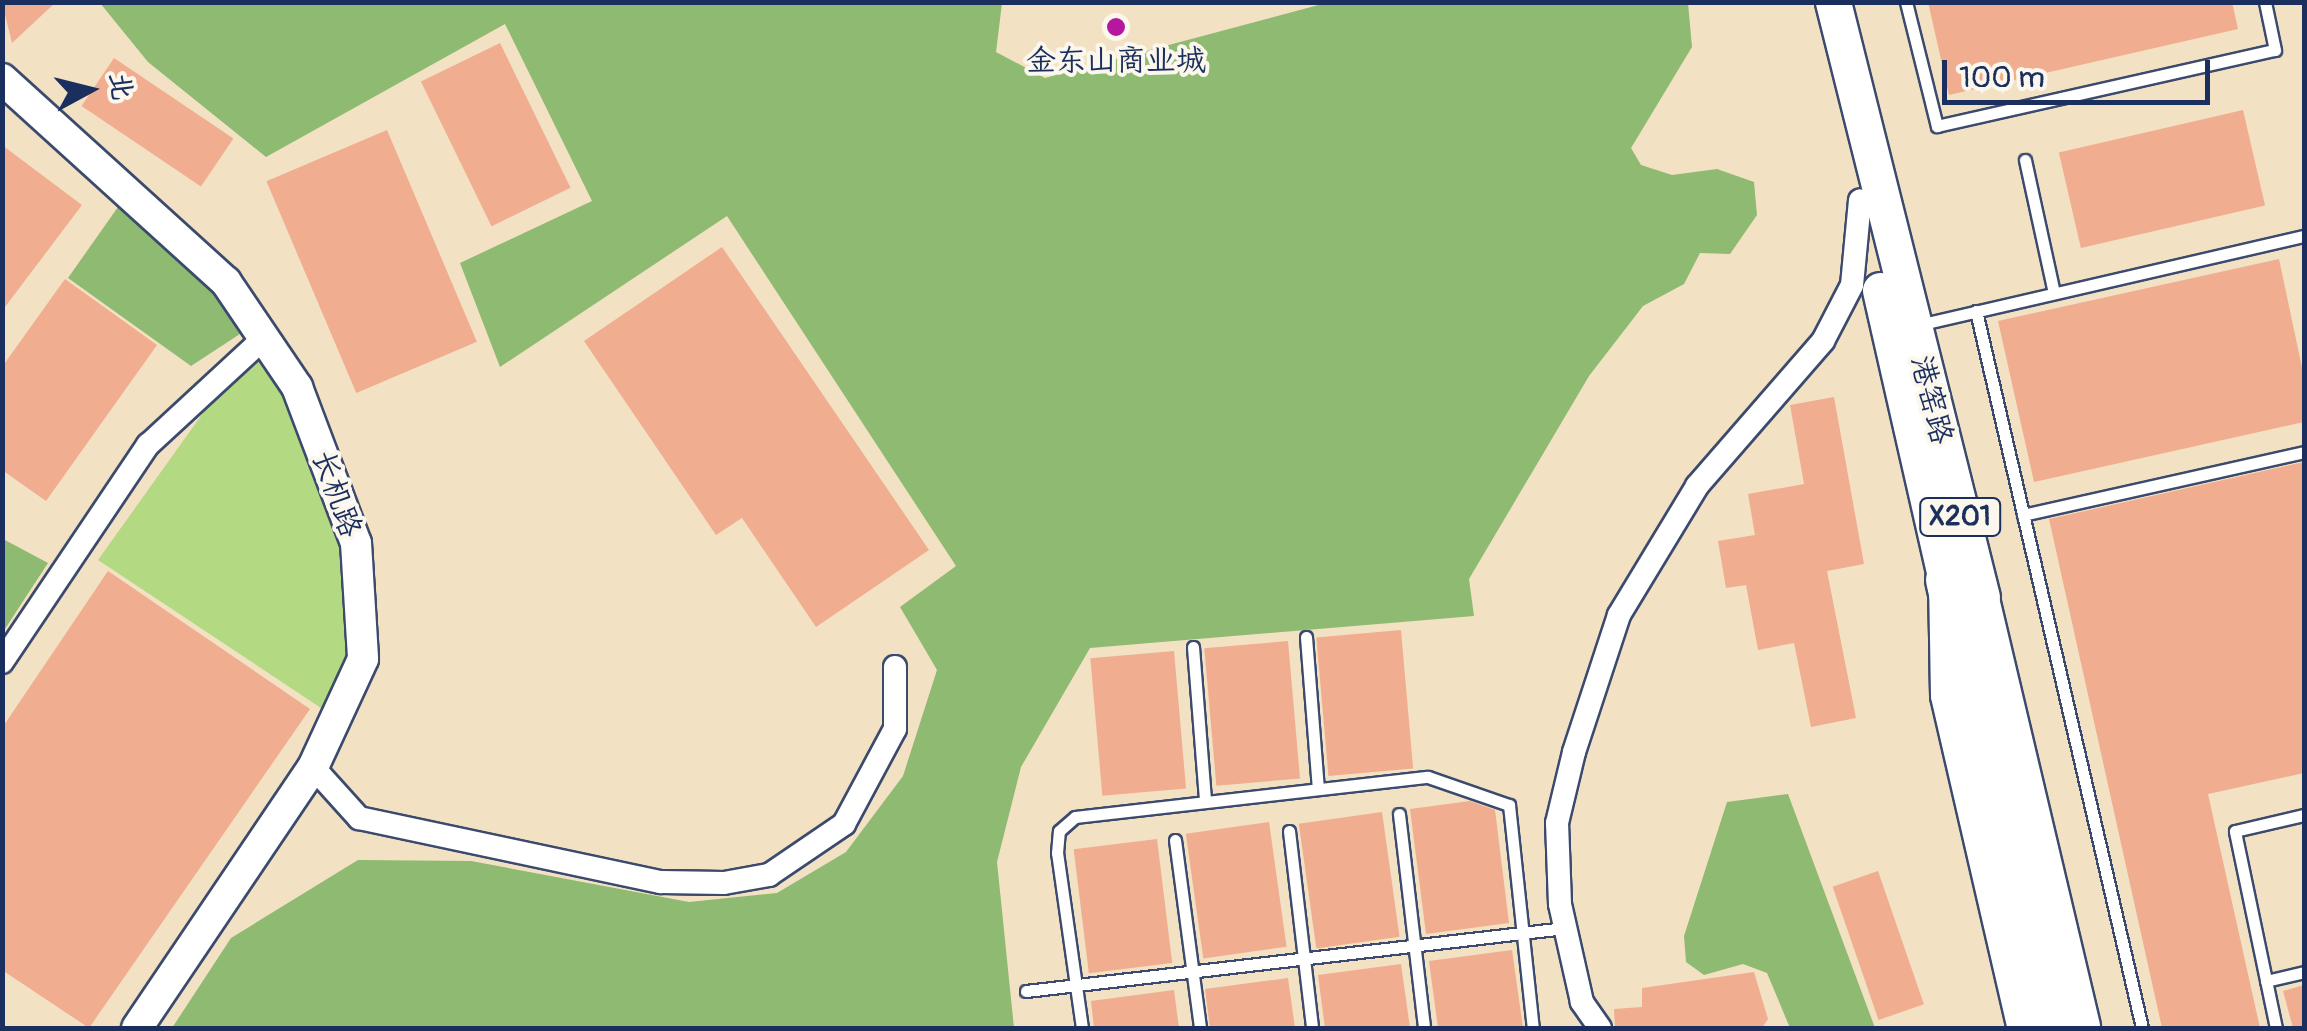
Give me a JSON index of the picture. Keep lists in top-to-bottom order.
{
  "streets": {
    "main road": ["港窑路", "X201"],
    "street": ["长机路"]
  },
  "places": ["金东山商业城"],
  "scale_bar": "100 m",
  "north": "right"
}
